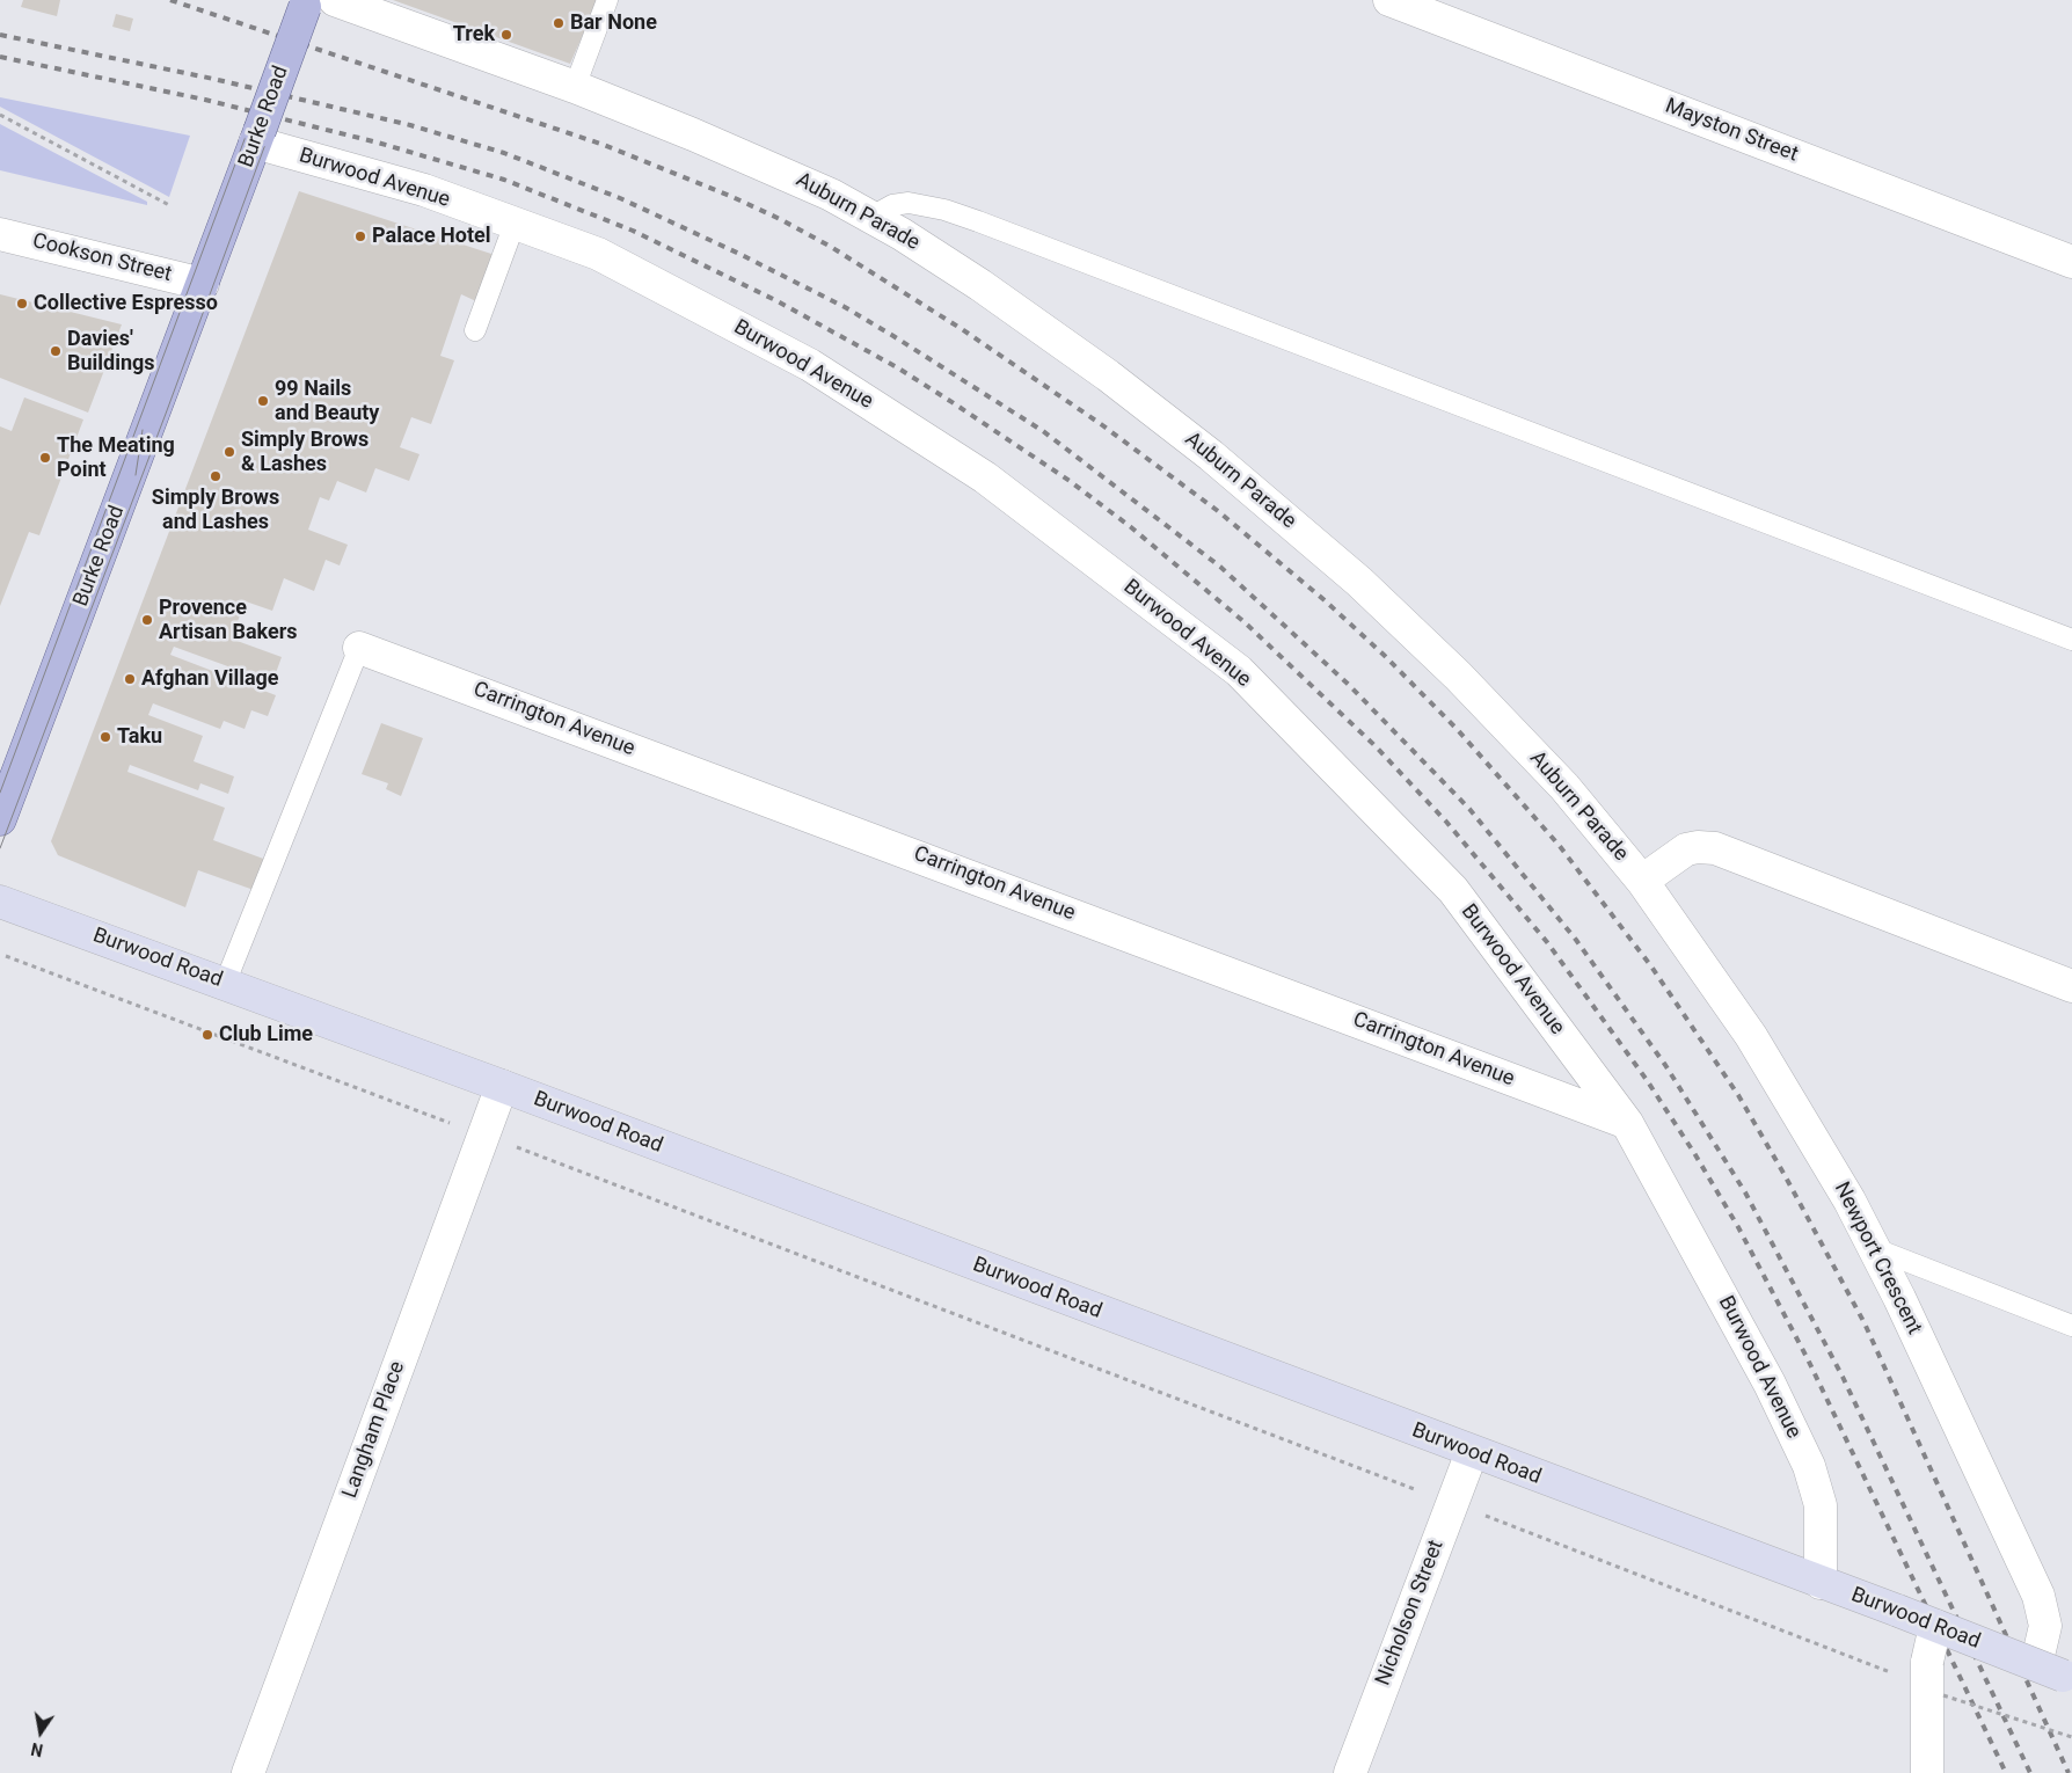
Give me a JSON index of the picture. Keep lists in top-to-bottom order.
{
  "streets": {
    "main road": ["Burke Road"],
    "street": [
      "Mayston Street",
      "Burwood Avenue",
      "Auburn Parade",
      "Cookson Street",
      "Carrington Avenue",
      "Burwood Road",
      "Newport Crescent",
      "Langham Place",
      "Nicholson Street"
    ]
  },
  "crossings": [
    ["Burke Road", "Burwood Avenue"],
    ["Burke Road", "Cookson Street"],
    ["Burwood Avenue", "Carrington Avenue"],
    ["Burwood Avenue", "Burwood Road"],
    ["Auburn Parade", "Newport Crescent"],
    ["Burwood Road", "Newport Crescent"],
    ["Burwood Road", "Langham Place"],
    ["Burwood Road", "Nicholson Street"]
  ],
  "places": [
    "Bar None",
    "Trek",
    "Palace Hotel",
    "Collective Espresso",
    "Davies' Buildings",
    "99 Nails and Beauty",
    "Simply Brows & Lashes",
    "The Meating Point",
    "Simply Brows and Lashes",
    "Provence Artisan Bakers",
    "Afghan Village",
    "Taku",
    "Club Lime"
  ],
  "north": "bottom"
}
